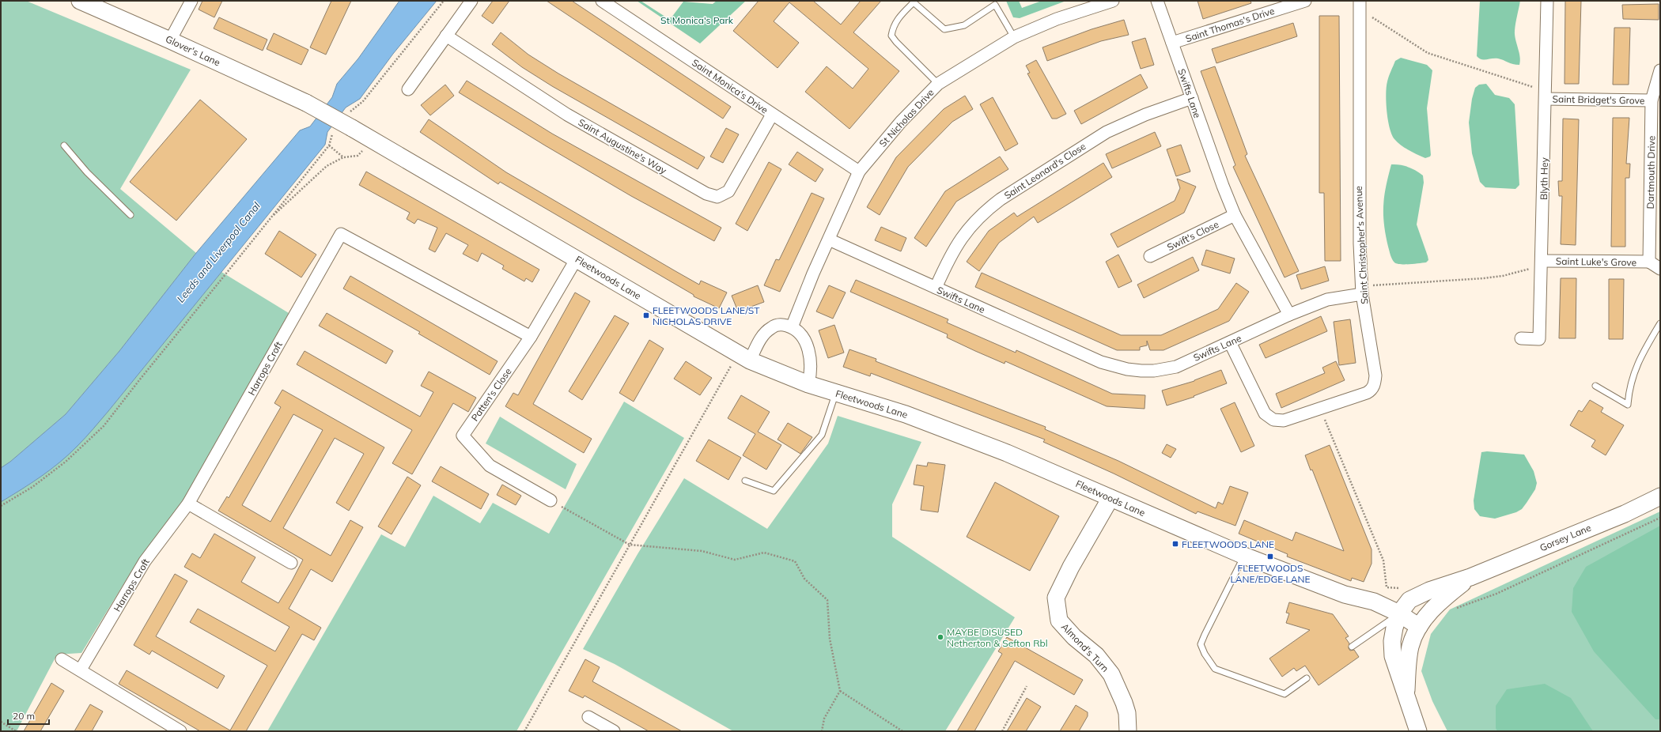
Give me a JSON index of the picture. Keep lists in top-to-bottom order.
{
  "streets": {
    "street": [
      "Saint Thomas's Drive",
      "Glover's Lane",
      "Saint Monica's Drive",
      "Swifts Lane",
      "Saint Bridget's Grove",
      "St Nicholas Drive",
      "Saint Augustine's Way",
      "Saint Leonard's Close",
      "Dartmouth Drive",
      "Blyth Hey",
      "Swift's Close",
      "Saint Christopher's Avenue",
      "Saint Luke's Grove",
      "Fleetwoods Lane",
      "Harrops Croft",
      "Patten's Close",
      "Gorsey Lane",
      "Almond's Turn"
    ]
  },
  "crossings": [
    ["Saint Thomas's Drive", "Swifts Lane"],
    ["Glover's Lane", "Fleetwoods Lane"],
    ["Saint Monica's Drive", "St Nicholas Drive"],
    ["Saint Monica's Drive", "Saint Augustine's Way"],
    ["Swifts Lane", "St Nicholas Drive"],
    ["Swifts Lane", "Saint Leonard's Close"],
    ["Swifts Lane", "Swift's Close"],
    ["Swifts Lane", "Saint Christopher's Avenue"],
    ["Saint Bridget's Grove", "Dartmouth Drive"],
    ["Saint Bridget's Grove", "Blyth Hey"],
    ["Dartmouth Drive", "Saint Luke's Grove"],
    ["Blyth Hey", "Saint Luke's Grove"],
    ["Fleetwoods Lane", "Patten's Close"],
    ["Fleetwoods Lane", "Gorsey Lane"],
    ["Fleetwoods Lane", "Almond's Turn"],
    ["Harrops Croft", "Patten's Close"]
  ],
  "water": ["Leeds and Liverpool Canal"],
  "parks": ["St Monica's Park"],
  "places": {
    "transit": ["FLEETWOODS LANE/ST NICHOLAS DRIVE", "FLEETWOODS LANE", "FLEETWOODS LANE/EDGE LANE"],
    "other": ["MAYBE DISUSED Netherton & Sefton Rbl"]
  },
  "scale_bar": "20 m"
}
